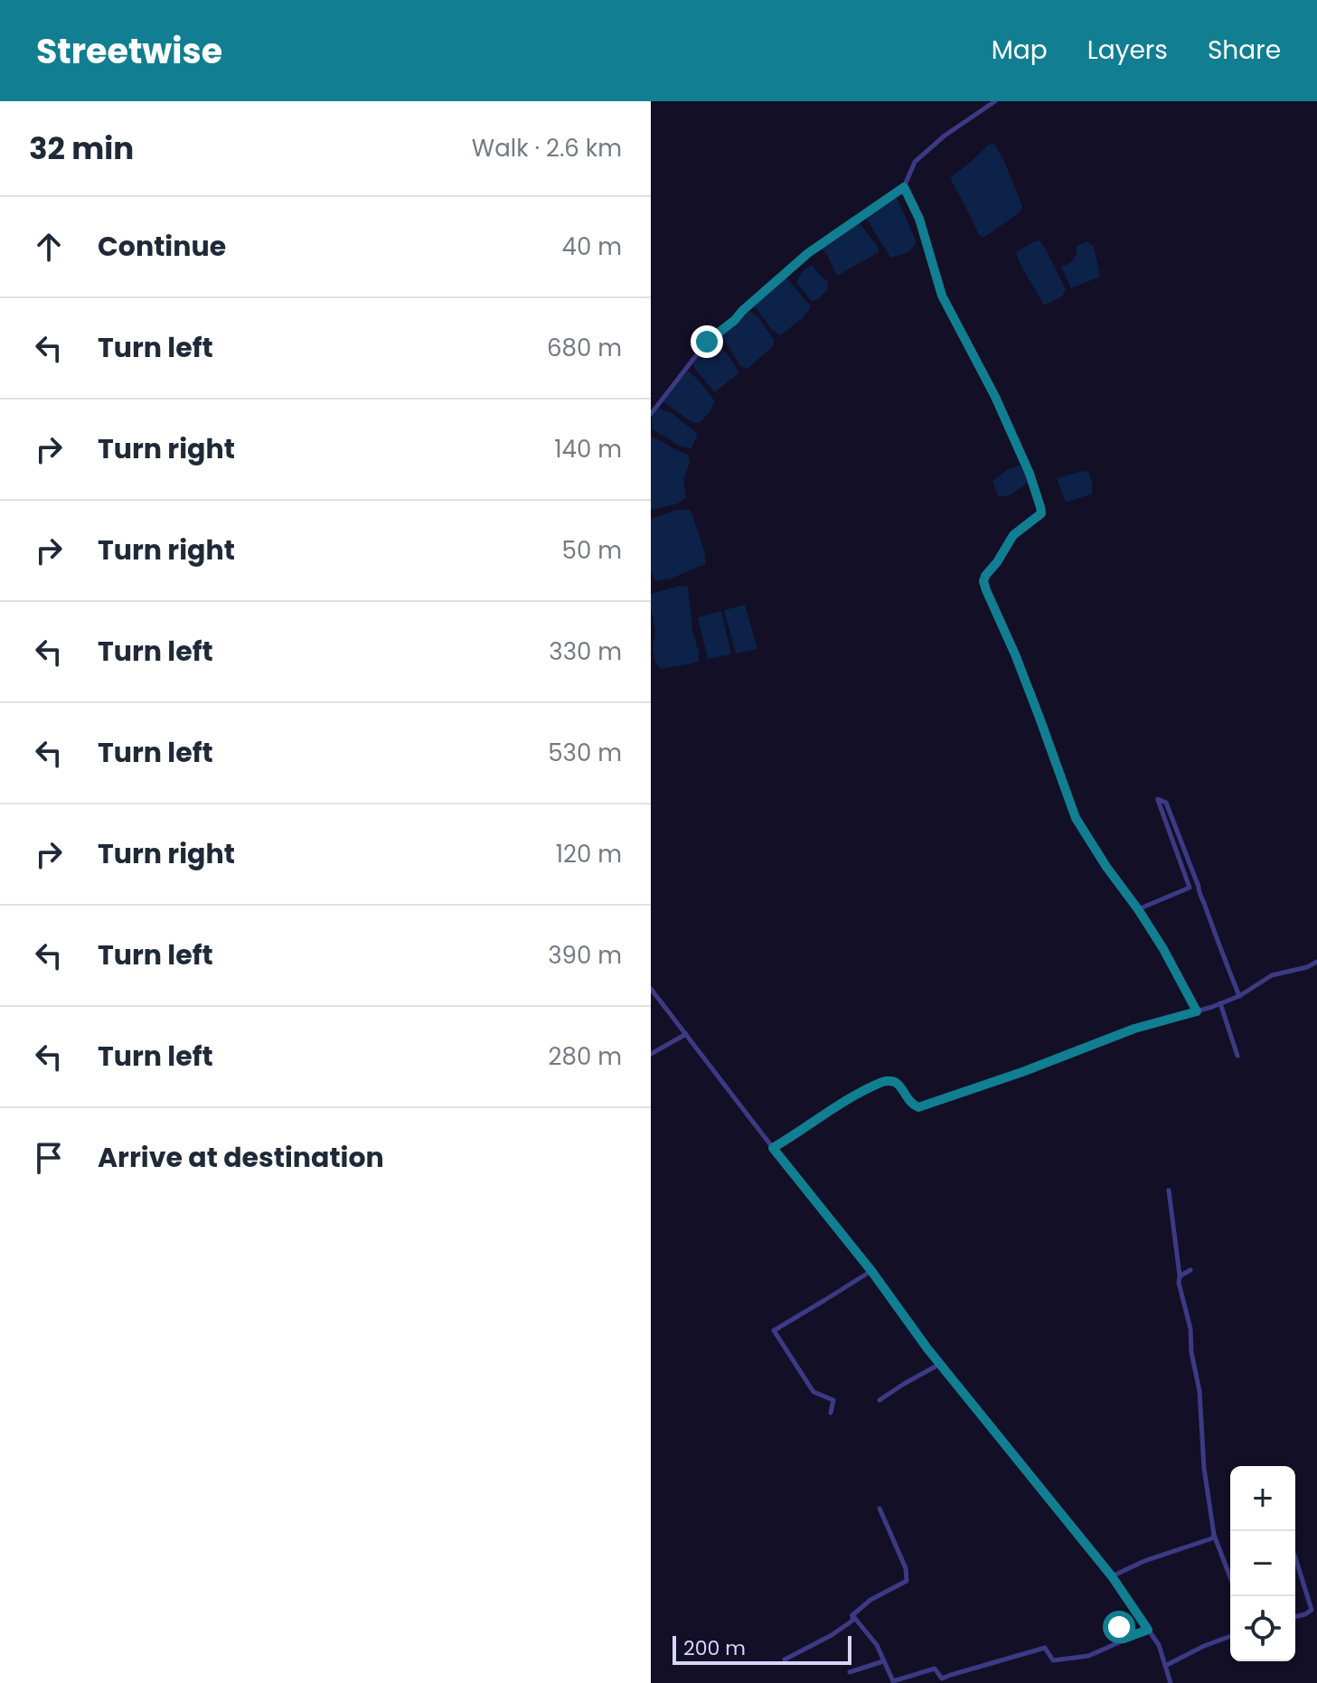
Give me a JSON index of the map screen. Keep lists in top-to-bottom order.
{
  "scale_bar": "200 m",
  "page": {
    "header": "Streetwise",
    "nav": ["Map", "Layers", "Share"],
    "heading": ["32 min", "Walk · 2.6 km"],
    "list": [
      ["Continue", "40 m"],
      ["Turn left", "680 m"],
      ["Turn right", "140 m"],
      ["Turn right", "50 m"],
      ["Turn left", "330 m"],
      ["Turn left", "530 m"],
      ["Turn right", "120 m"],
      ["Turn left", "390 m"],
      ["Turn left", "280 m"],
      "Arrive at destination"
    ],
    "map_buttons": ["+", "−"],
    "scale": "200 m"
  }
}
